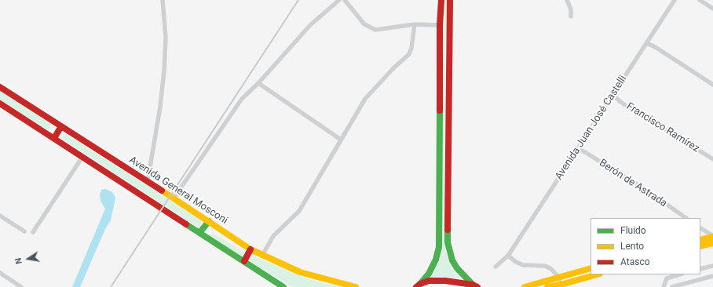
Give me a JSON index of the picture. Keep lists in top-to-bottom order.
{
  "streets": {
    "main road": ["Avenida General Mosconi"],
    "street": ["Avenida Juan José Castelli", "Francisco Ramírez", "Berón de Astrada"]
  },
  "crossings": [
    ["Avenida Juan José Castelli", "Francisco Ramírez"],
    ["Avenida Juan José Castelli", "Berón de Astrada"]
  ],
  "legend": ["Fluido", "Lento", "Atasco"],
  "north": "left"
}
